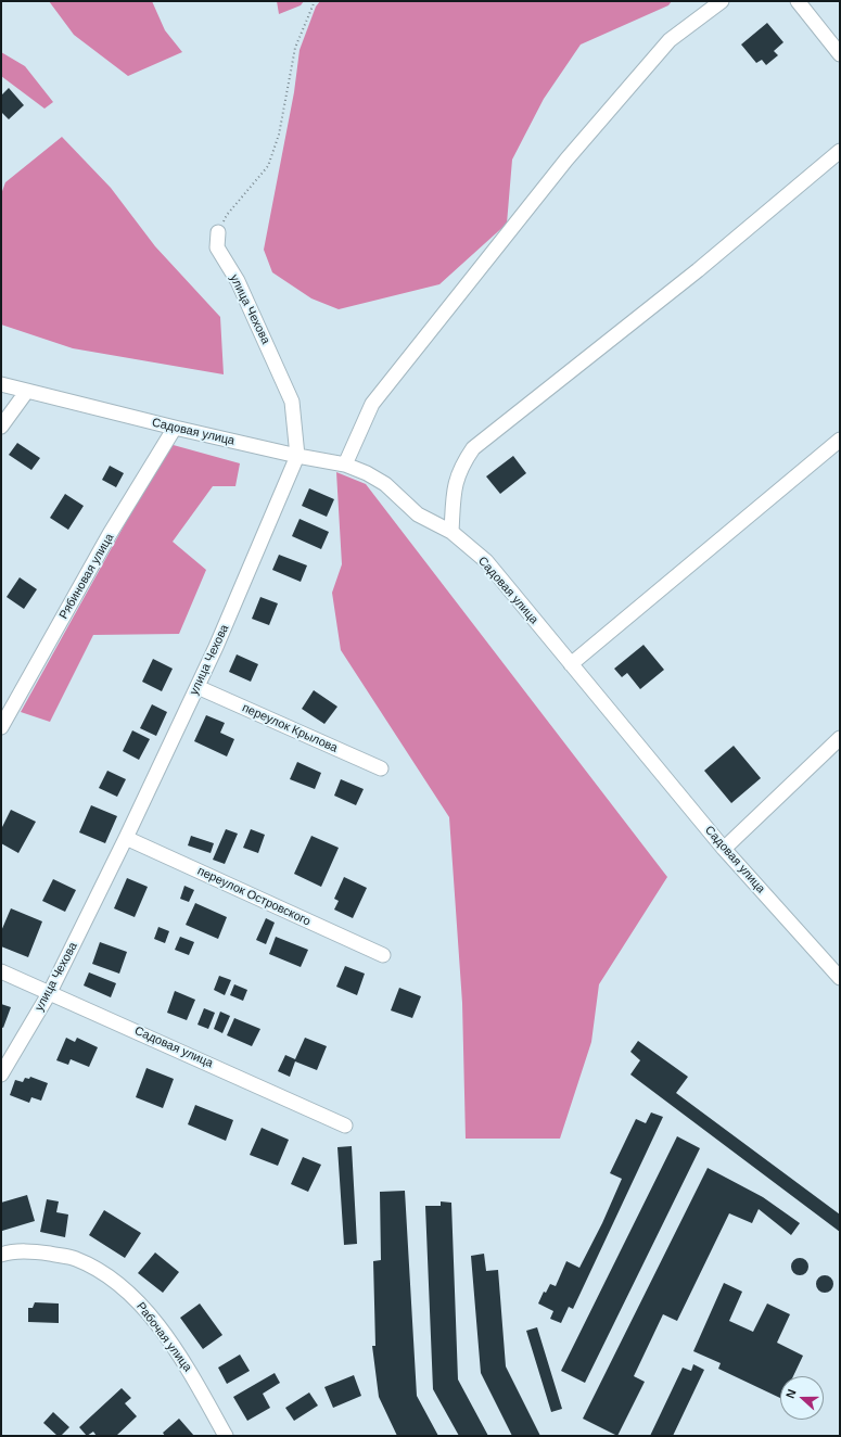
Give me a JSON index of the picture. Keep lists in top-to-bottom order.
{
  "streets": {
    "street": [
      "улица Чехова",
      "Садовая улица",
      "Рябиновая улица",
      "переулок Крылова",
      "переулок Островского",
      "Рабочая улица"
    ]
  },
  "crossings": [
    ["улица Чехова", "Садовая улица"],
    ["улица Чехова", "переулок Крылова"],
    ["улица Чехова", "переулок Островского"],
    ["Садовая улица", "Рябиновая улица"]
  ],
  "north": "left"
}
